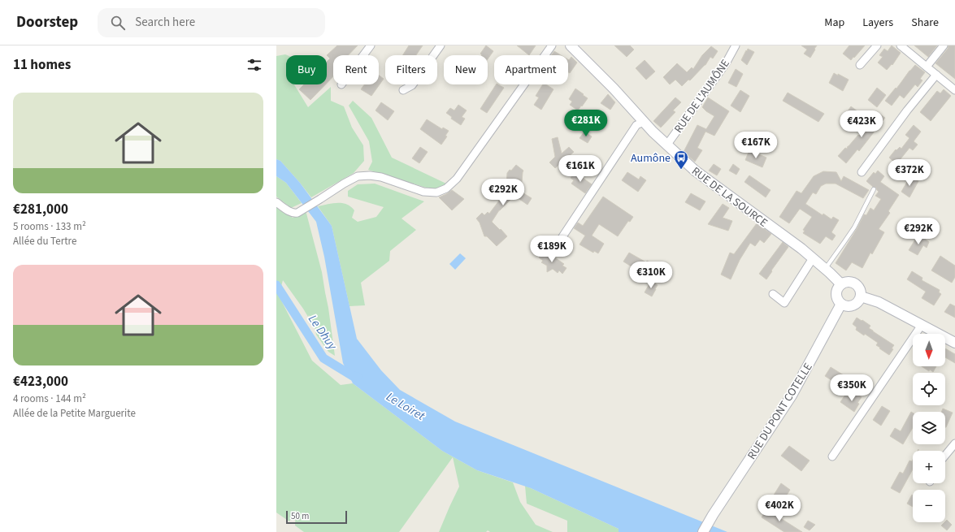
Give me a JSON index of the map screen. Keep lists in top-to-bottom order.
{
  "streets": {
    "main road": ["RUE DE LA SOURCE", "RUE DU PONT COTELLE"],
    "street": ["RUE DE L'AUMÔNE"]
  },
  "crossings": [
    ["RUE DE L'AUMÔNE", "RUE DE LA SOURCE"],
    ["RUE DE LA SOURCE", "RUE DU PONT COTELLE"]
  ],
  "water": ["Le Dhuy", "Le Loiret"],
  "places": {
    "bus stop": ["Aumône"]
  },
  "scale_bar": "50 m",
  "north": "bottom",
  "page": {
    "header": "Doorstep",
    "search": "Search here",
    "nav": ["Map", "Layers", "Share"],
    "heading": "11 homes",
    "chip": [
      "Buy",
      "Rent",
      "Filters",
      "New",
      "Apartment"
    ],
    "list": [
      {
        "name": "€281,000",
        "note": "5 rooms · 133 m² · Allée du Tertre"
      },
      {
        "name": "€423,000",
        "note": "4 rooms · 144 m² · Allée de la Petite Marguerite"
      }
    ],
    "price": [
      "€281K",
      "€423K",
      "€167K",
      "€161K",
      "€372K",
      "€292K",
      "€292K",
      "€189K",
      "€310K",
      "€350K",
      "€402K"
    ],
    "map_buttons": ["+", "−"],
    "scale": "50 m"
  }
}
